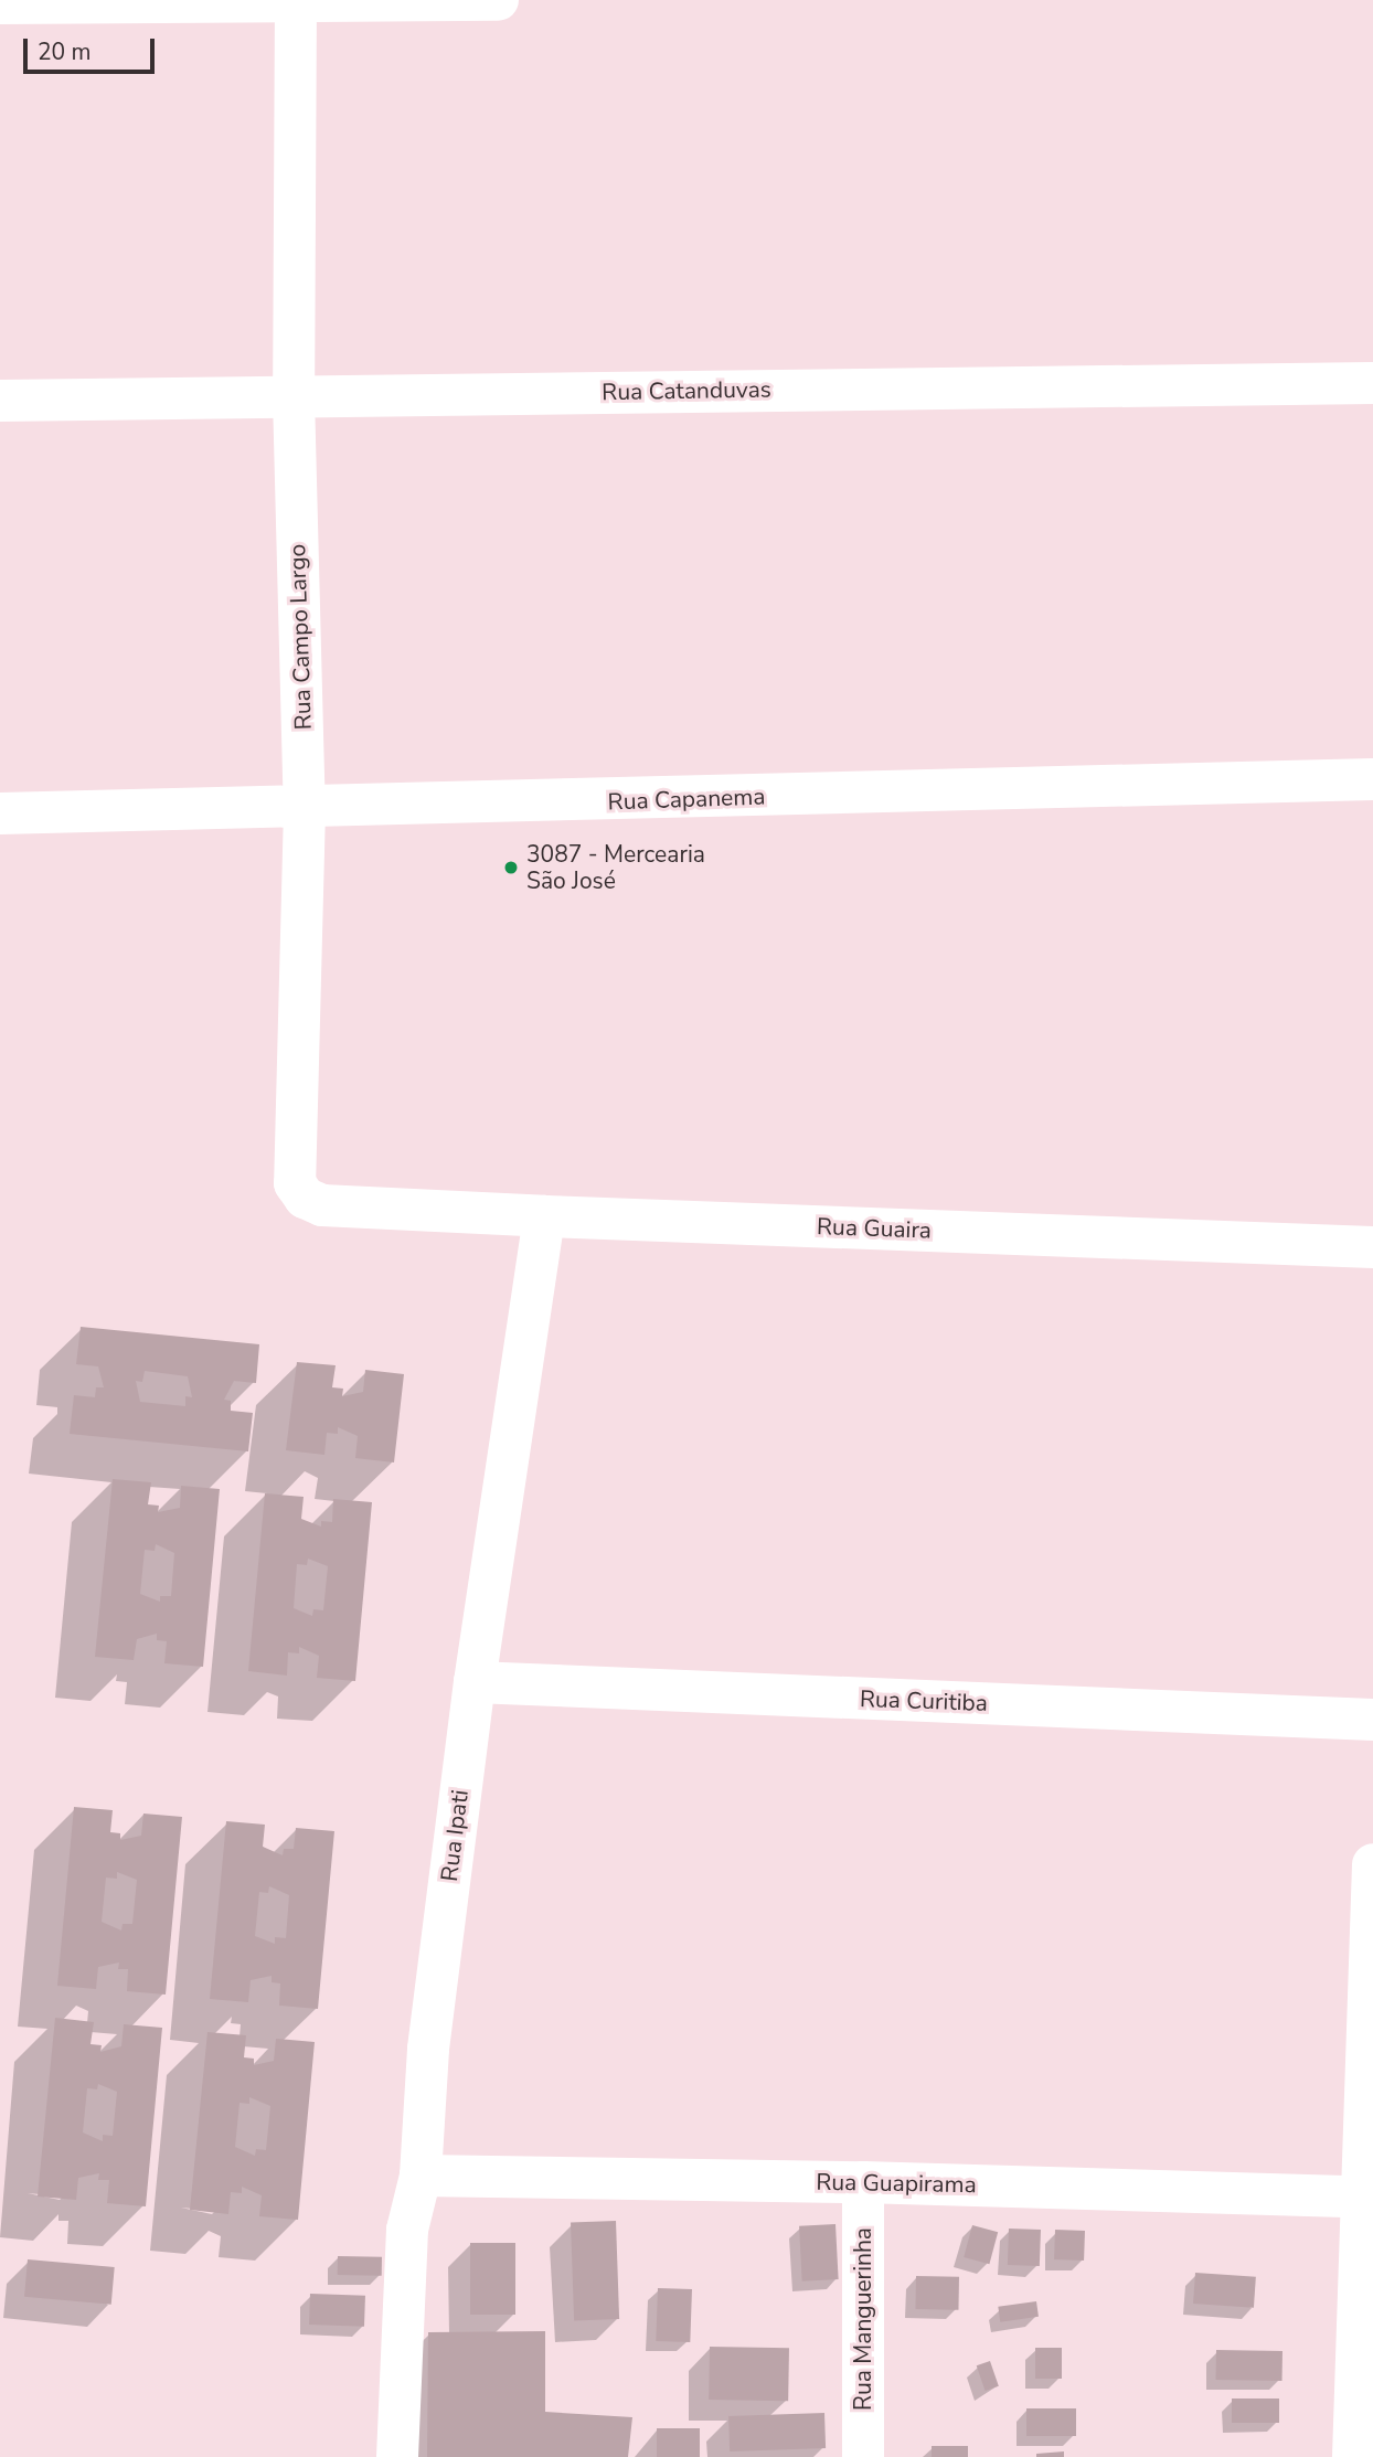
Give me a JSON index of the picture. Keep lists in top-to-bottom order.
{
  "streets": {
    "street": [
      "Rua Catanduvas",
      "Rua Campo Largo",
      "Rua Capanema",
      "Rua Guaira",
      "Rua Curitiba",
      "Rua Ipati",
      "Rua Guapirama",
      "Rua Manguerinha"
    ]
  },
  "crossings": [
    ["Rua Catanduvas", "Rua Campo Largo"],
    ["Rua Campo Largo", "Rua Capanema"],
    ["Rua Campo Largo", "Rua Guaira"],
    ["Rua Guaira", "Rua Ipati"],
    ["Rua Curitiba", "Rua Ipati"],
    ["Rua Ipati", "Rua Guapirama"],
    ["Rua Guapirama", "Rua Manguerinha"]
  ],
  "places": ["3087 - Mercearia São José"],
  "scale_bar": "20 m"
}
